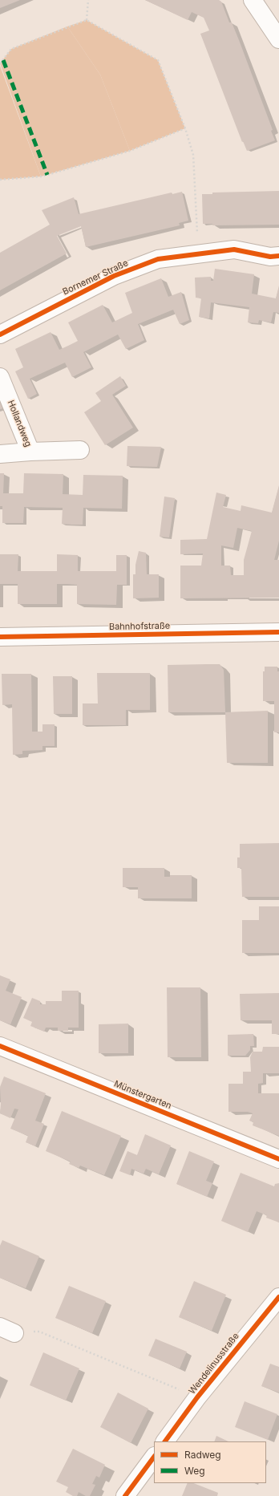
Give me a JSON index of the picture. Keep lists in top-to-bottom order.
{
  "streets": {
    "street": [
      "Bornemer Straße",
      "Hollandweg",
      "Bahnhofstraße",
      "Münstergarten",
      "Wendelinusstraße"
    ]
  },
  "legend": ["Radweg", "Weg"]
}
